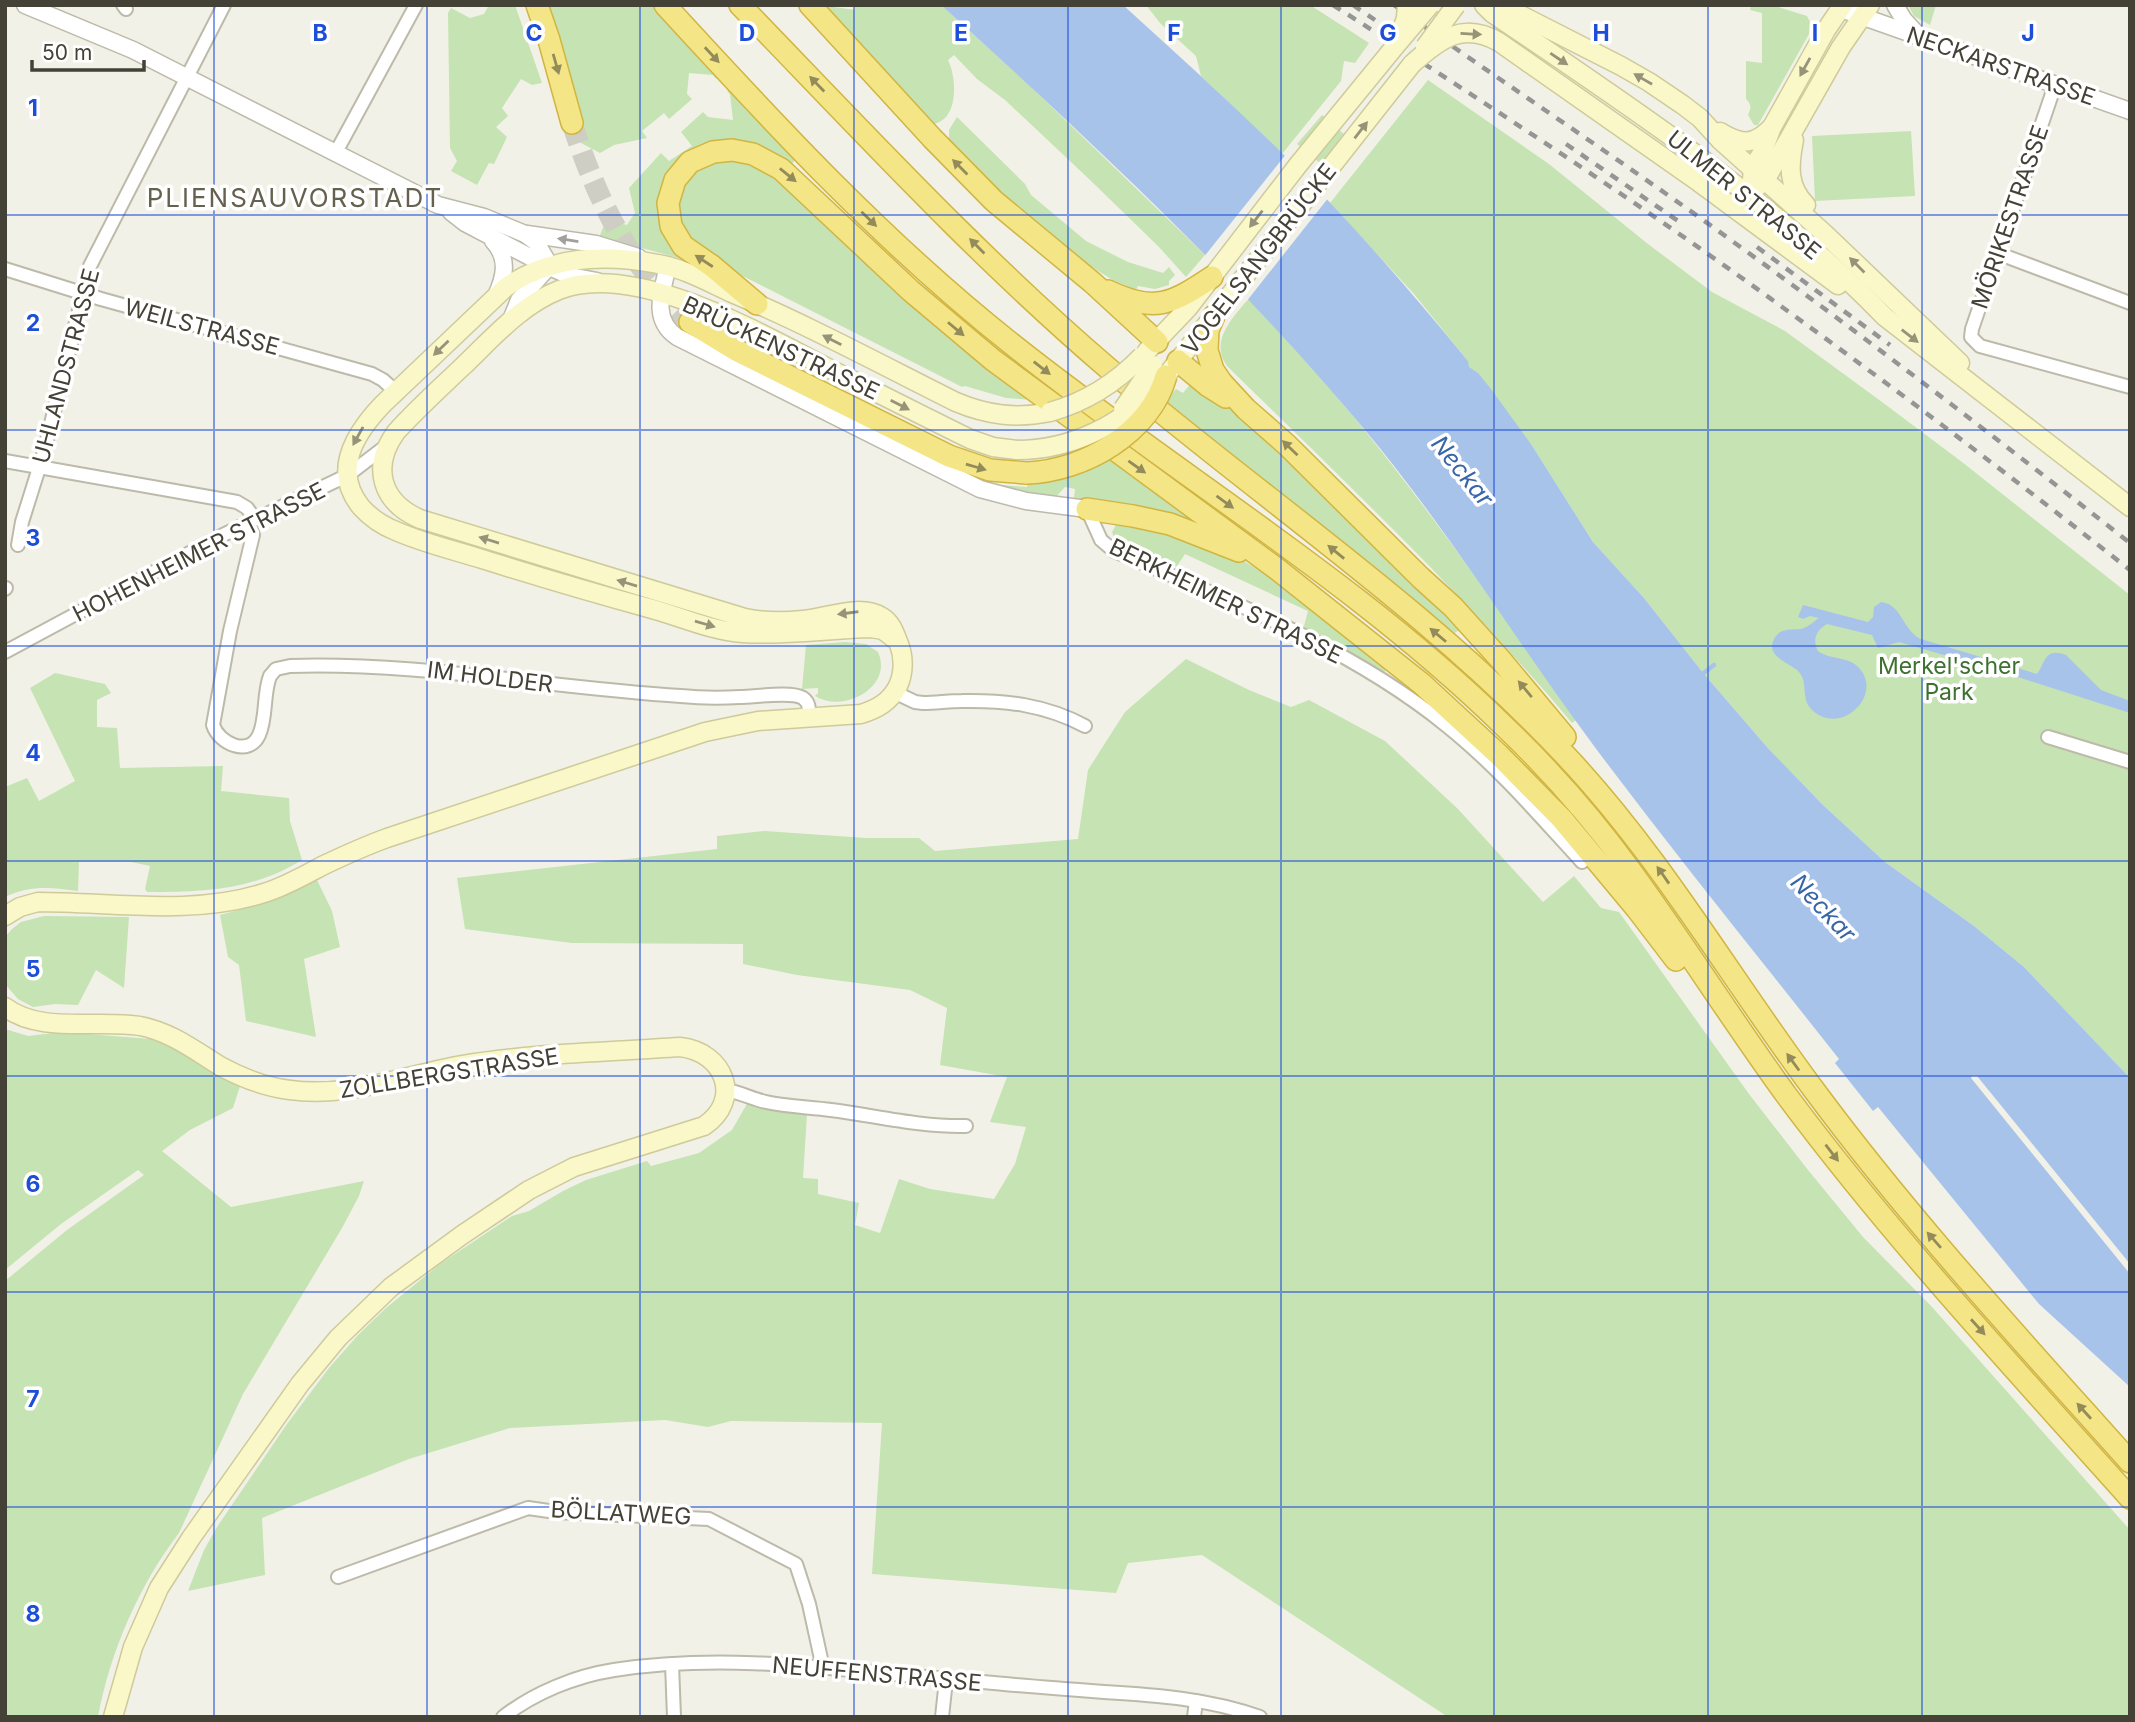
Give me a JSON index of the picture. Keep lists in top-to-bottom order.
{
  "streets": {
    "main road": [
      "ULMER STRASSE",
      "VOGELSANGBRÜCKE",
      "BRÜCKENSTRASSE",
      "ZOLLBERGSTRASSE"
    ],
    "street": [
      "NECKARSTRASSE",
      "MÖRIKESTRASSE",
      "WEILSTRASSE",
      "UHLANDSTRASSE",
      "HOHENHEIMER STRASSE",
      "BERKHEIMER STRASSE",
      "IM HOLDER",
      "BÖLLATWEG",
      "NEUFFENSTRASSE"
    ]
  },
  "crossings": [
    ["NECKARSTRASSE", "MÖRIKESTRASSE"],
    ["VOGELSANGBRÜCKE", "BRÜCKENSTRASSE"],
    ["WEILSTRASSE", "BRÜCKENSTRASSE"],
    ["WEILSTRASSE", "UHLANDSTRASSE"],
    ["BRÜCKENSTRASSE", "HOHENHEIMER STRASSE"],
    ["HOHENHEIMER STRASSE", "IM HOLDER"],
    ["BÖLLATWEG", "NEUFFENSTRASSE"]
  ],
  "districts": ["PLIENSAUVORSTADT"],
  "water": ["Neckar"],
  "parks": ["Merkel'scher Park"],
  "scale_bar": "50 m",
  "grid": {
    "columns": [
      "B",
      "C",
      "D",
      "E",
      "F",
      "G",
      "H",
      "I",
      "J"
    ],
    "rows": [
      "1",
      "2",
      "3",
      "4",
      "5",
      "6",
      "7",
      "8"
    ]
  }
}
